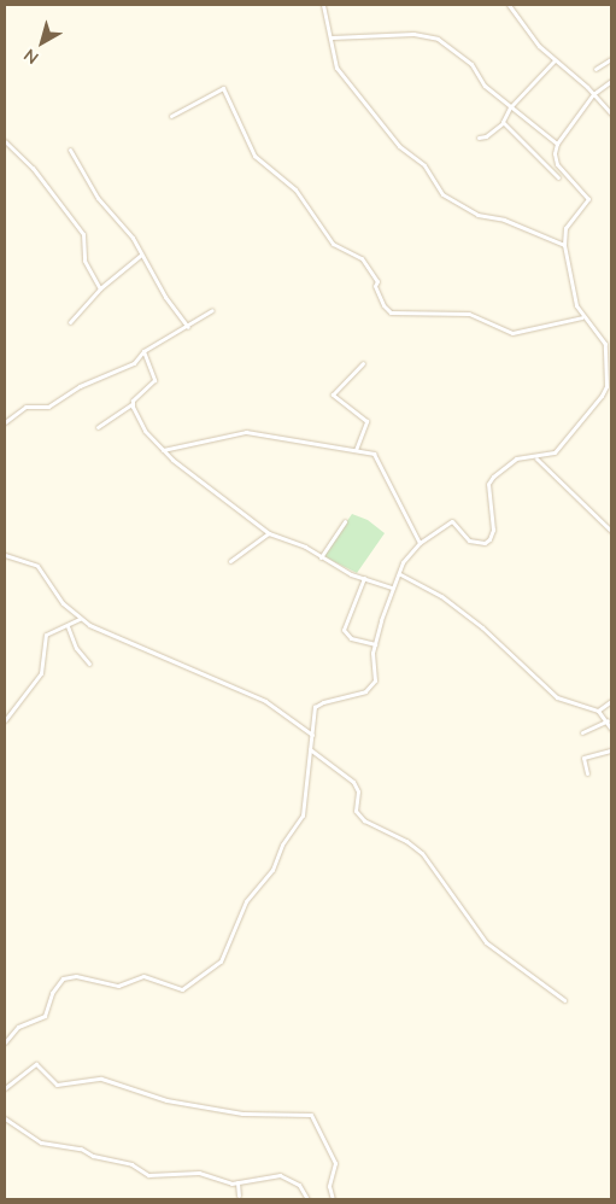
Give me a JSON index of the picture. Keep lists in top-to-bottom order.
{
  "north": "bottom left"
}
